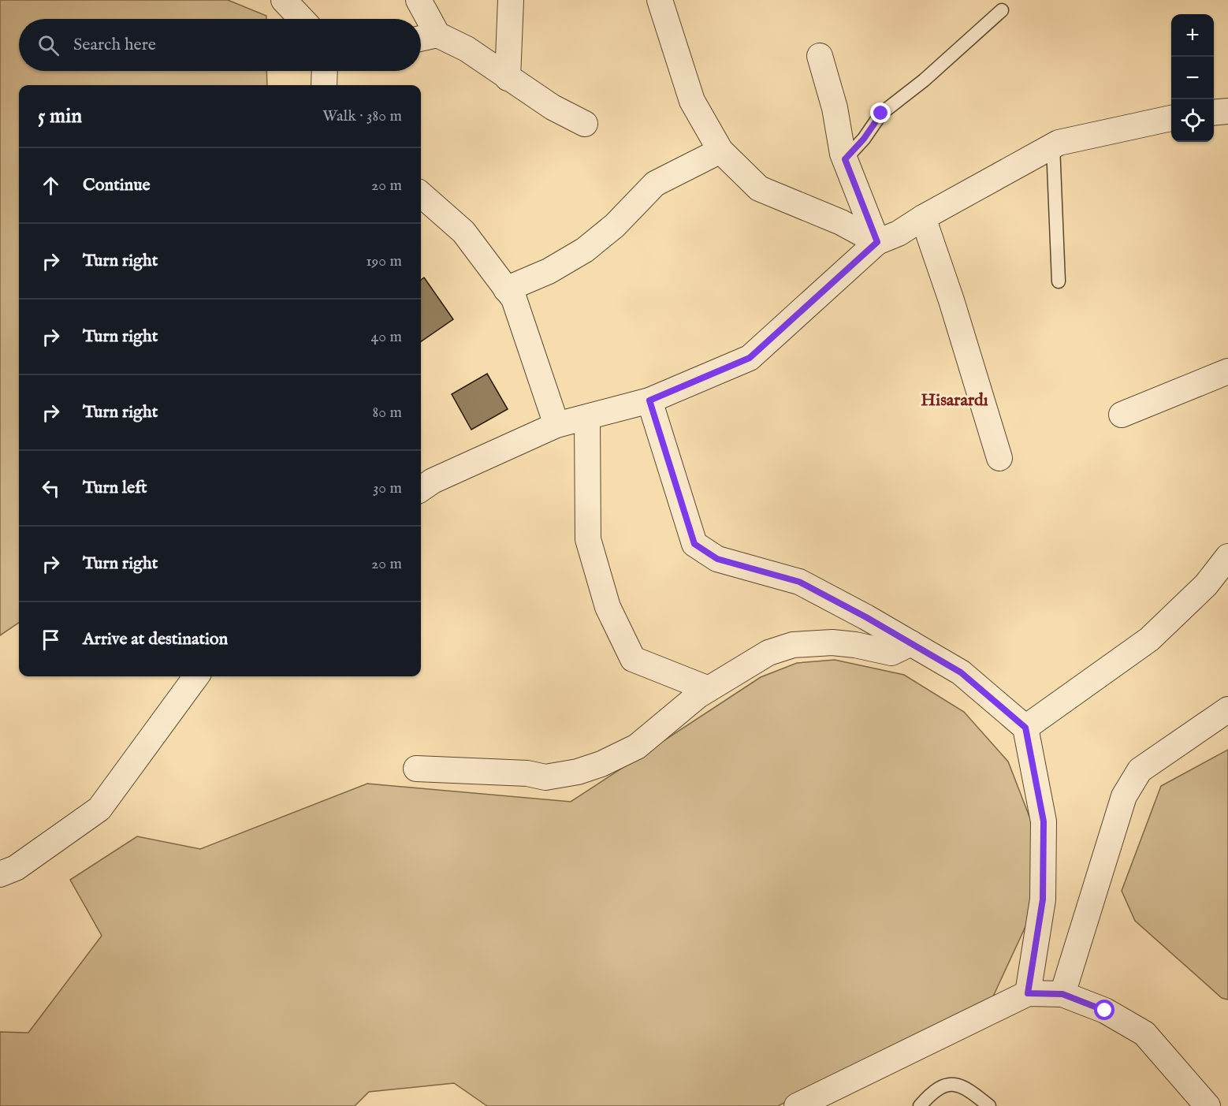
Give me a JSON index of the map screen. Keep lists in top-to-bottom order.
{
  "districts": ["Hisarardı"],
  "page": {
    "map_buttons": ["+", "−"],
    "search": "Search here",
    "heading": ["5 min", "Walk · 380 m"],
    "list": [
      ["Continue", "20 m"],
      ["Turn right", "190 m"],
      ["Turn right", "40 m"],
      ["Turn right", "80 m"],
      ["Turn left", "30 m"],
      ["Turn right", "20 m"],
      "Arrive at destination"
    ]
  }
}
